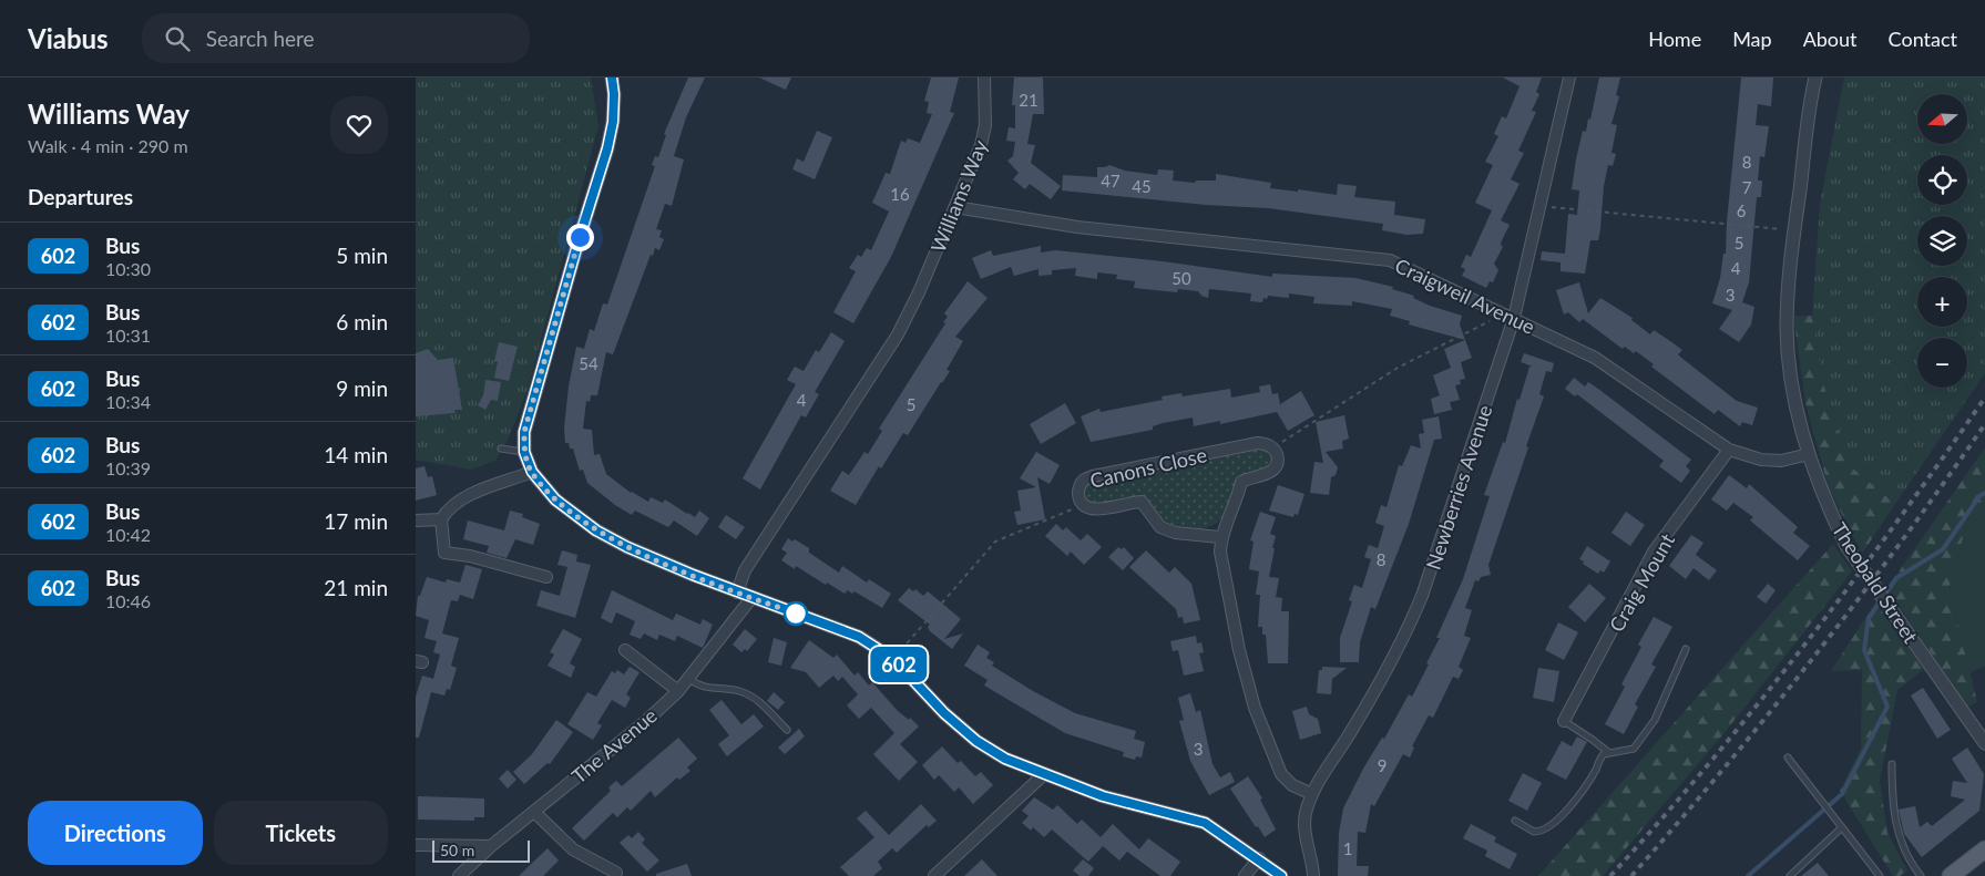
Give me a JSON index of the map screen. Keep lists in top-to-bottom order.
{
  "streets": {
    "street": [
      "Williams Way",
      "Craigweil Avenue",
      "Canons Close",
      "Newberries Avenue",
      "Craig Mount",
      "Theobald Street",
      "The Avenue"
    ]
  },
  "crossings": [
    ["Williams Way", "Craigweil Avenue"],
    ["Craigweil Avenue", "Newberries Avenue"],
    ["Craigweil Avenue", "Craig Mount"],
    ["Craigweil Avenue", "Theobald Street"]
  ],
  "lines": ["bus line 602"],
  "house_numbers": [
    "21",
    "8",
    "47",
    "45",
    "7",
    "16",
    "6",
    "5",
    "4",
    "50",
    "3",
    "54",
    "4",
    "5",
    "8",
    "3",
    "9",
    "1"
  ],
  "scale_bar": "50 m",
  "north": "left",
  "page": {
    "header": "Viabus",
    "search": "Search here",
    "nav": [
      "Home",
      "Map",
      "About",
      "Contact"
    ],
    "heading": [
      ["Williams Way", "Walk · 4 min · 290 m"],
      "Departures"
    ],
    "on_map": "602",
    "map_buttons": ["+", "−"],
    "list": [
      {
        "mark": "602",
        "name": "Bus",
        "note": "10:30",
        "value": "5 min"
      },
      {
        "mark": "602",
        "name": "Bus",
        "note": "10:31",
        "value": "6 min"
      },
      {
        "mark": "602",
        "name": "Bus",
        "note": "10:34",
        "value": "9 min"
      },
      {
        "mark": "602",
        "name": "Bus",
        "note": "10:39",
        "value": "14 min"
      },
      {
        "mark": "602",
        "name": "Bus",
        "note": "10:42",
        "value": "17 min"
      },
      {
        "mark": "602",
        "name": "Bus",
        "note": "10:46",
        "value": "21 min"
      }
    ],
    "buttons": ["Directions", "Tickets"],
    "scale": "50 m"
  }
}
